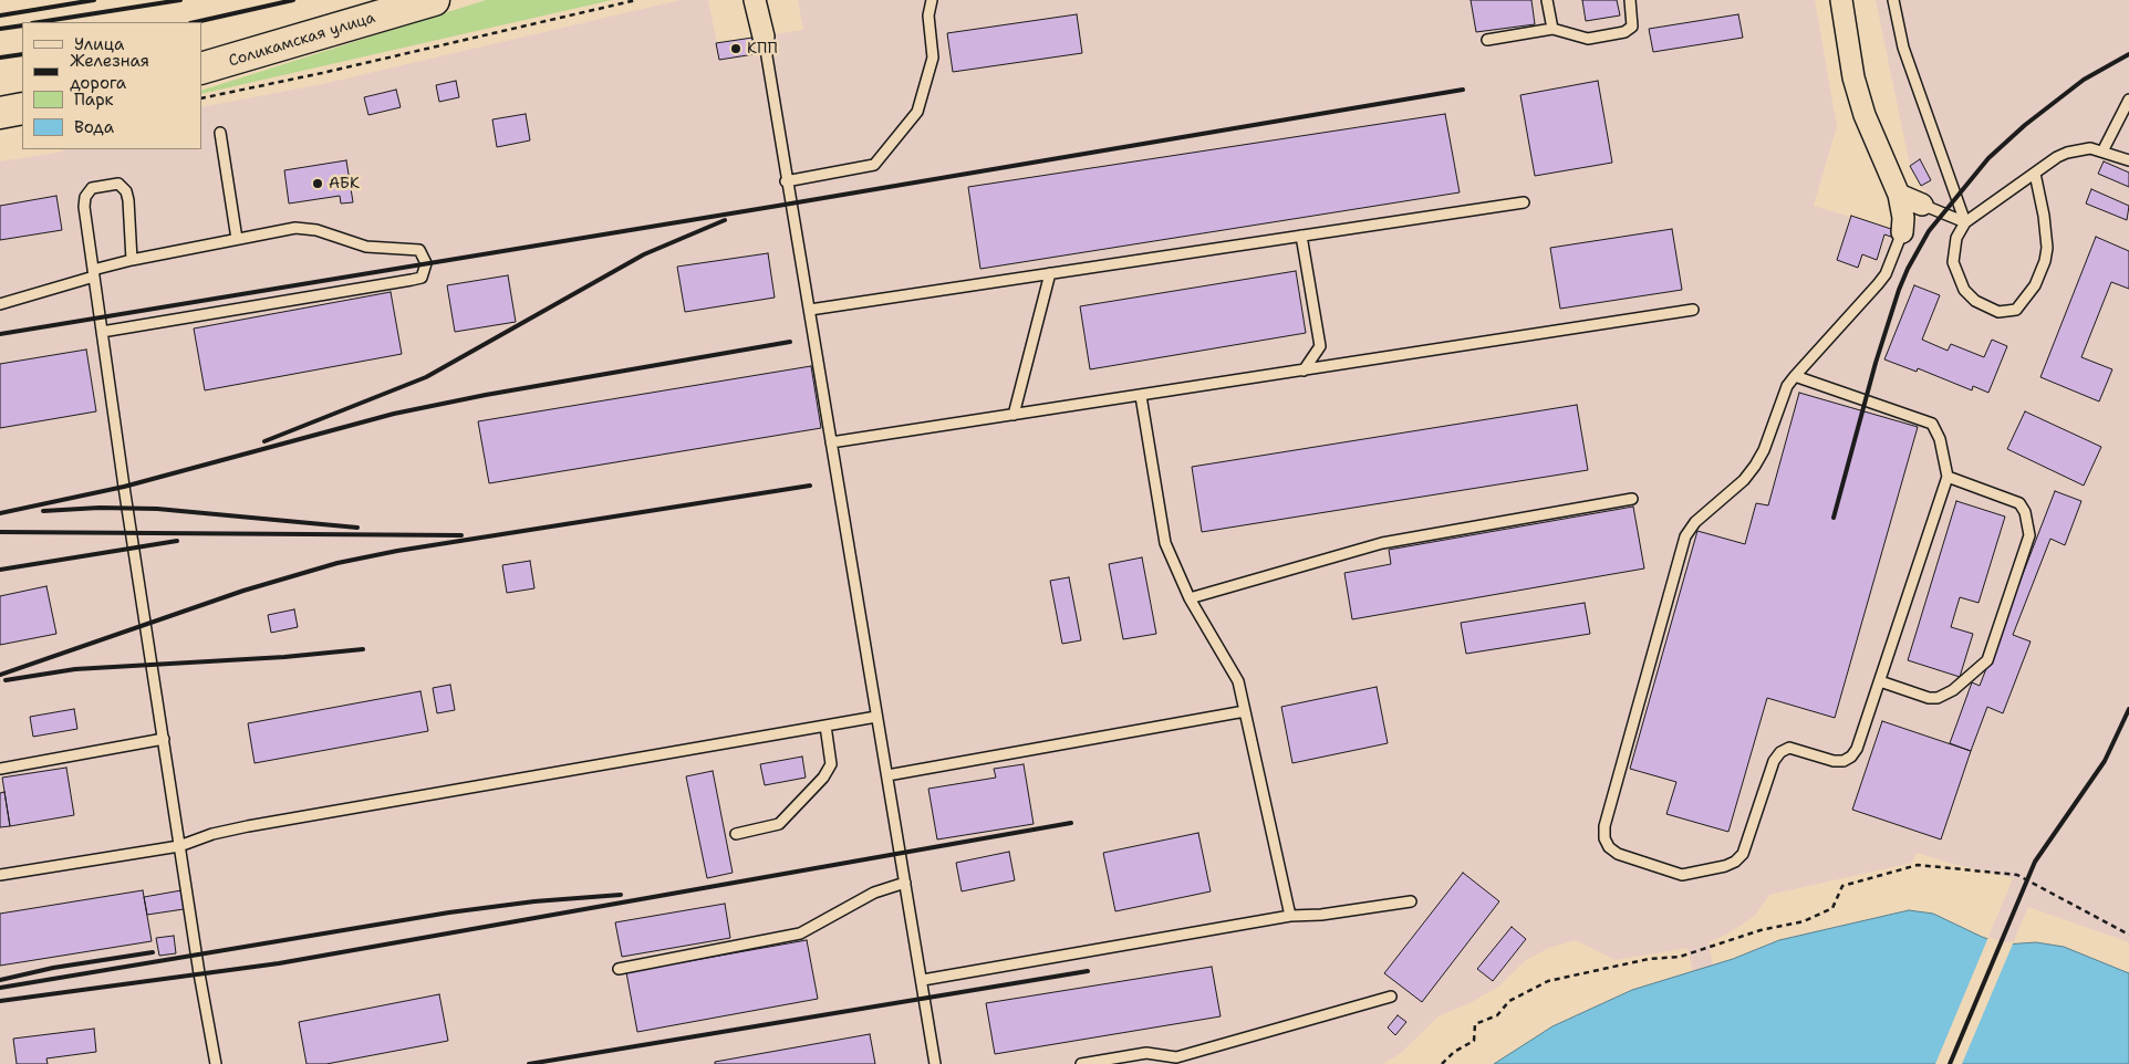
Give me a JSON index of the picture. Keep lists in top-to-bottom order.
{
  "streets": {
    "main road": ["Соликамская улица"]
  },
  "places": ["КПП", "АБК"],
  "legend": [
    "Улица",
    "Железная дорога",
    "Парк",
    "Вода"
  ]
}
